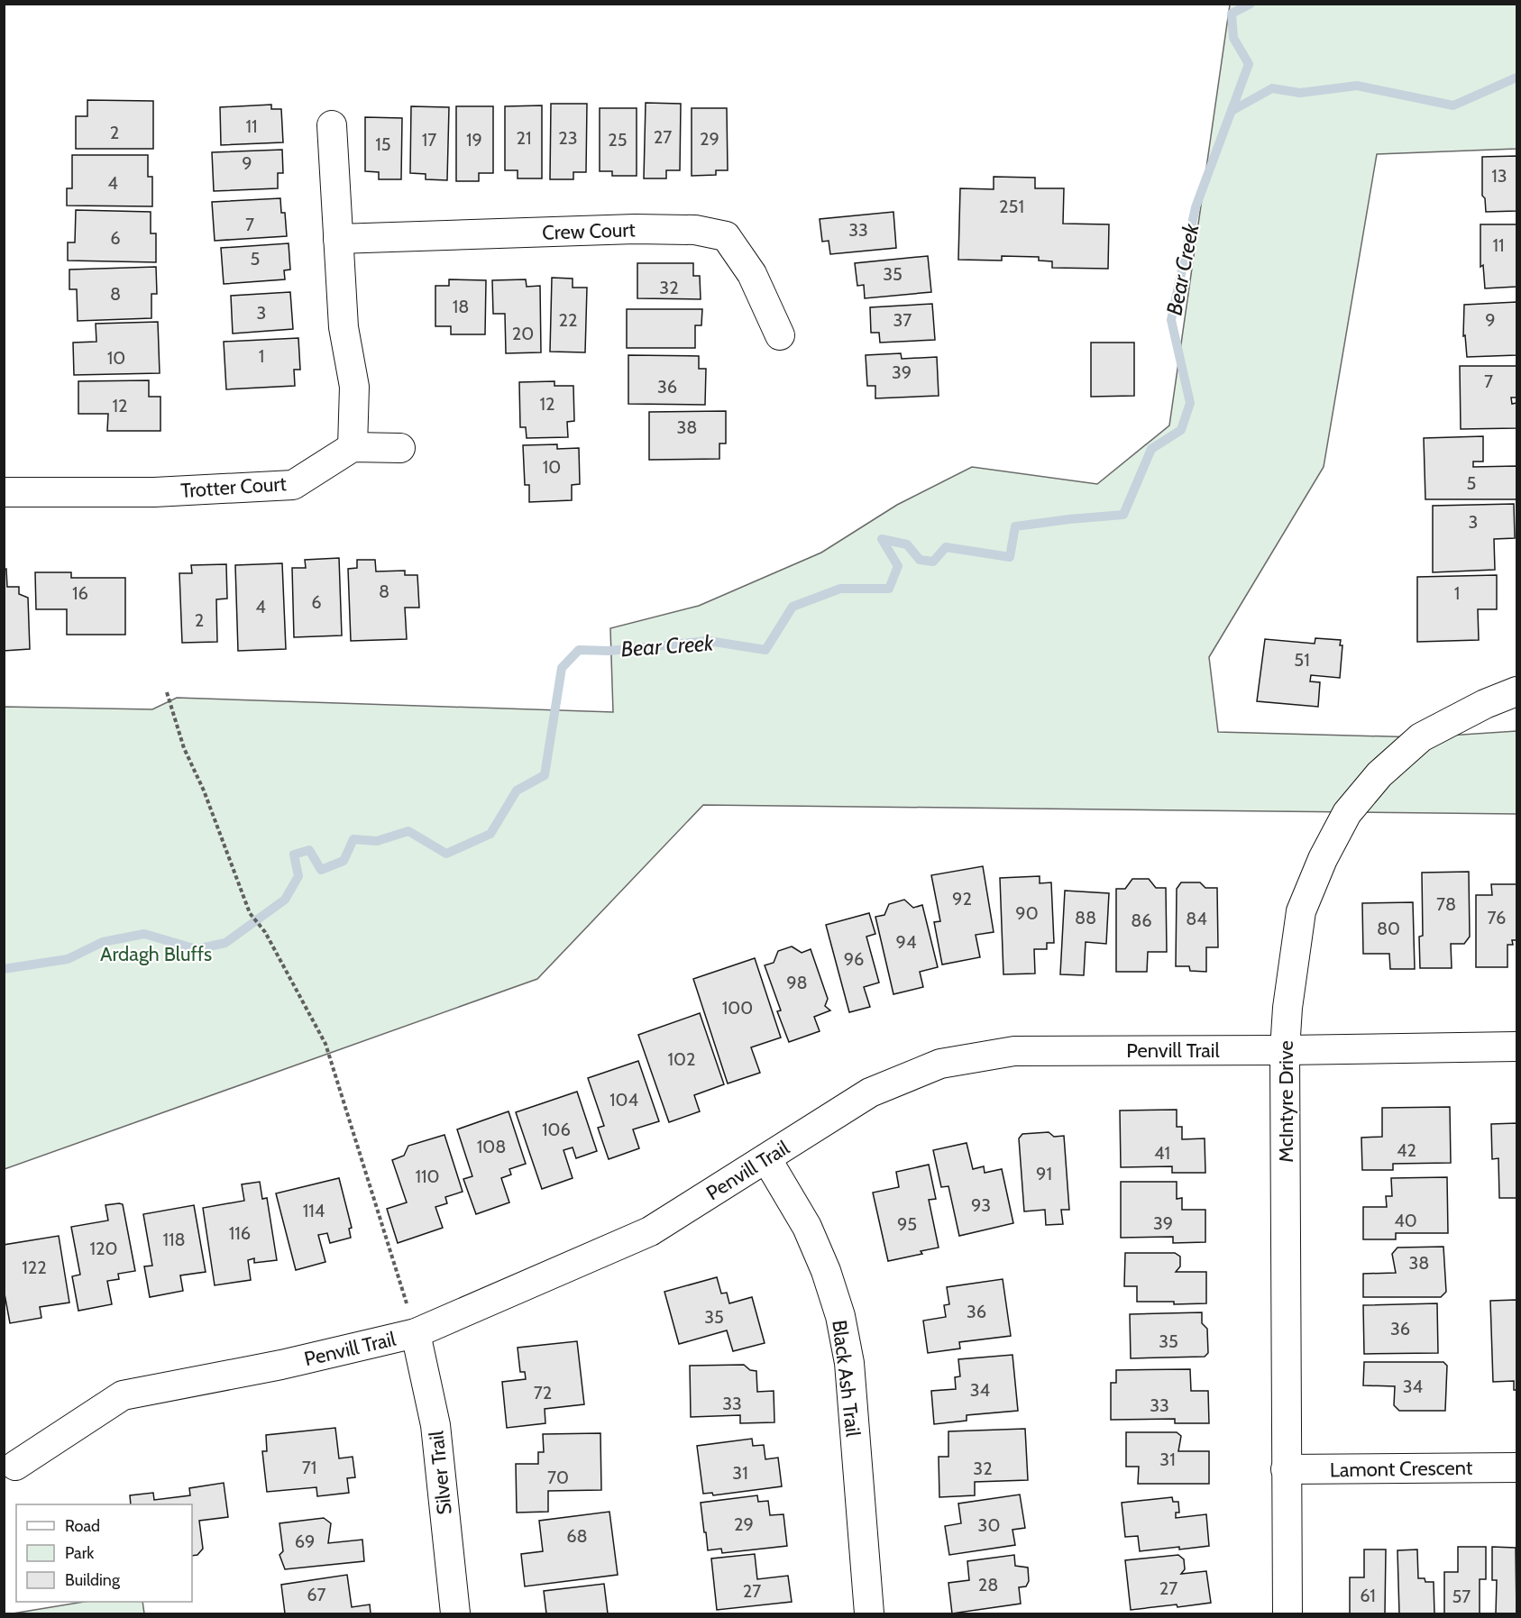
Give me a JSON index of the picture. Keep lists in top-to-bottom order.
{
  "streets": {
    "street": [
      "Crew Court",
      "Trotter Court",
      "Penvill Trail",
      "McIntyre Drive",
      "Black Ash Trail",
      "Lamont Crescent",
      "Silver Trail"
    ]
  },
  "crossings": [
    ["Penvill Trail", "McIntyre Drive"],
    ["Penvill Trail", "Black Ash Trail"],
    ["Penvill Trail", "Silver Trail"],
    ["McIntyre Drive", "Lamont Crescent"]
  ],
  "water": ["Bear Creek"],
  "parks": ["Ardagh Bluffs"],
  "house_numbers": [
    "11",
    "2",
    "27",
    "21",
    "23",
    "29",
    "17",
    "19",
    "25",
    "15",
    "9",
    "13",
    "4",
    "251",
    "7",
    "33",
    "6",
    "11",
    "5",
    "35",
    "32",
    "8",
    "18",
    "3",
    "22",
    "37",
    "9",
    "20",
    "1",
    "10",
    "39",
    "7",
    "36",
    "12",
    "12",
    "38",
    "10",
    "5",
    "3",
    "8",
    "16",
    "1",
    "6",
    "4",
    "2",
    "51",
    "92",
    "78",
    "90",
    "88",
    "76",
    "84",
    "86",
    "80",
    "94",
    "96",
    "98",
    "100",
    "102",
    "104",
    "106",
    "108",
    "42",
    "41",
    "91",
    "110",
    "93",
    "114",
    "40",
    "39",
    "95",
    "116",
    "118",
    "120",
    "38",
    "122",
    "36",
    "35",
    "36",
    "35",
    "34",
    "34",
    "72",
    "33",
    "33",
    "31",
    "71",
    "32",
    "31",
    "70",
    "29",
    "30",
    "68",
    "69",
    "28",
    "27",
    "27",
    "67",
    "61",
    "57"
  ],
  "legend": ["Road", "Park", "Building"]
}
